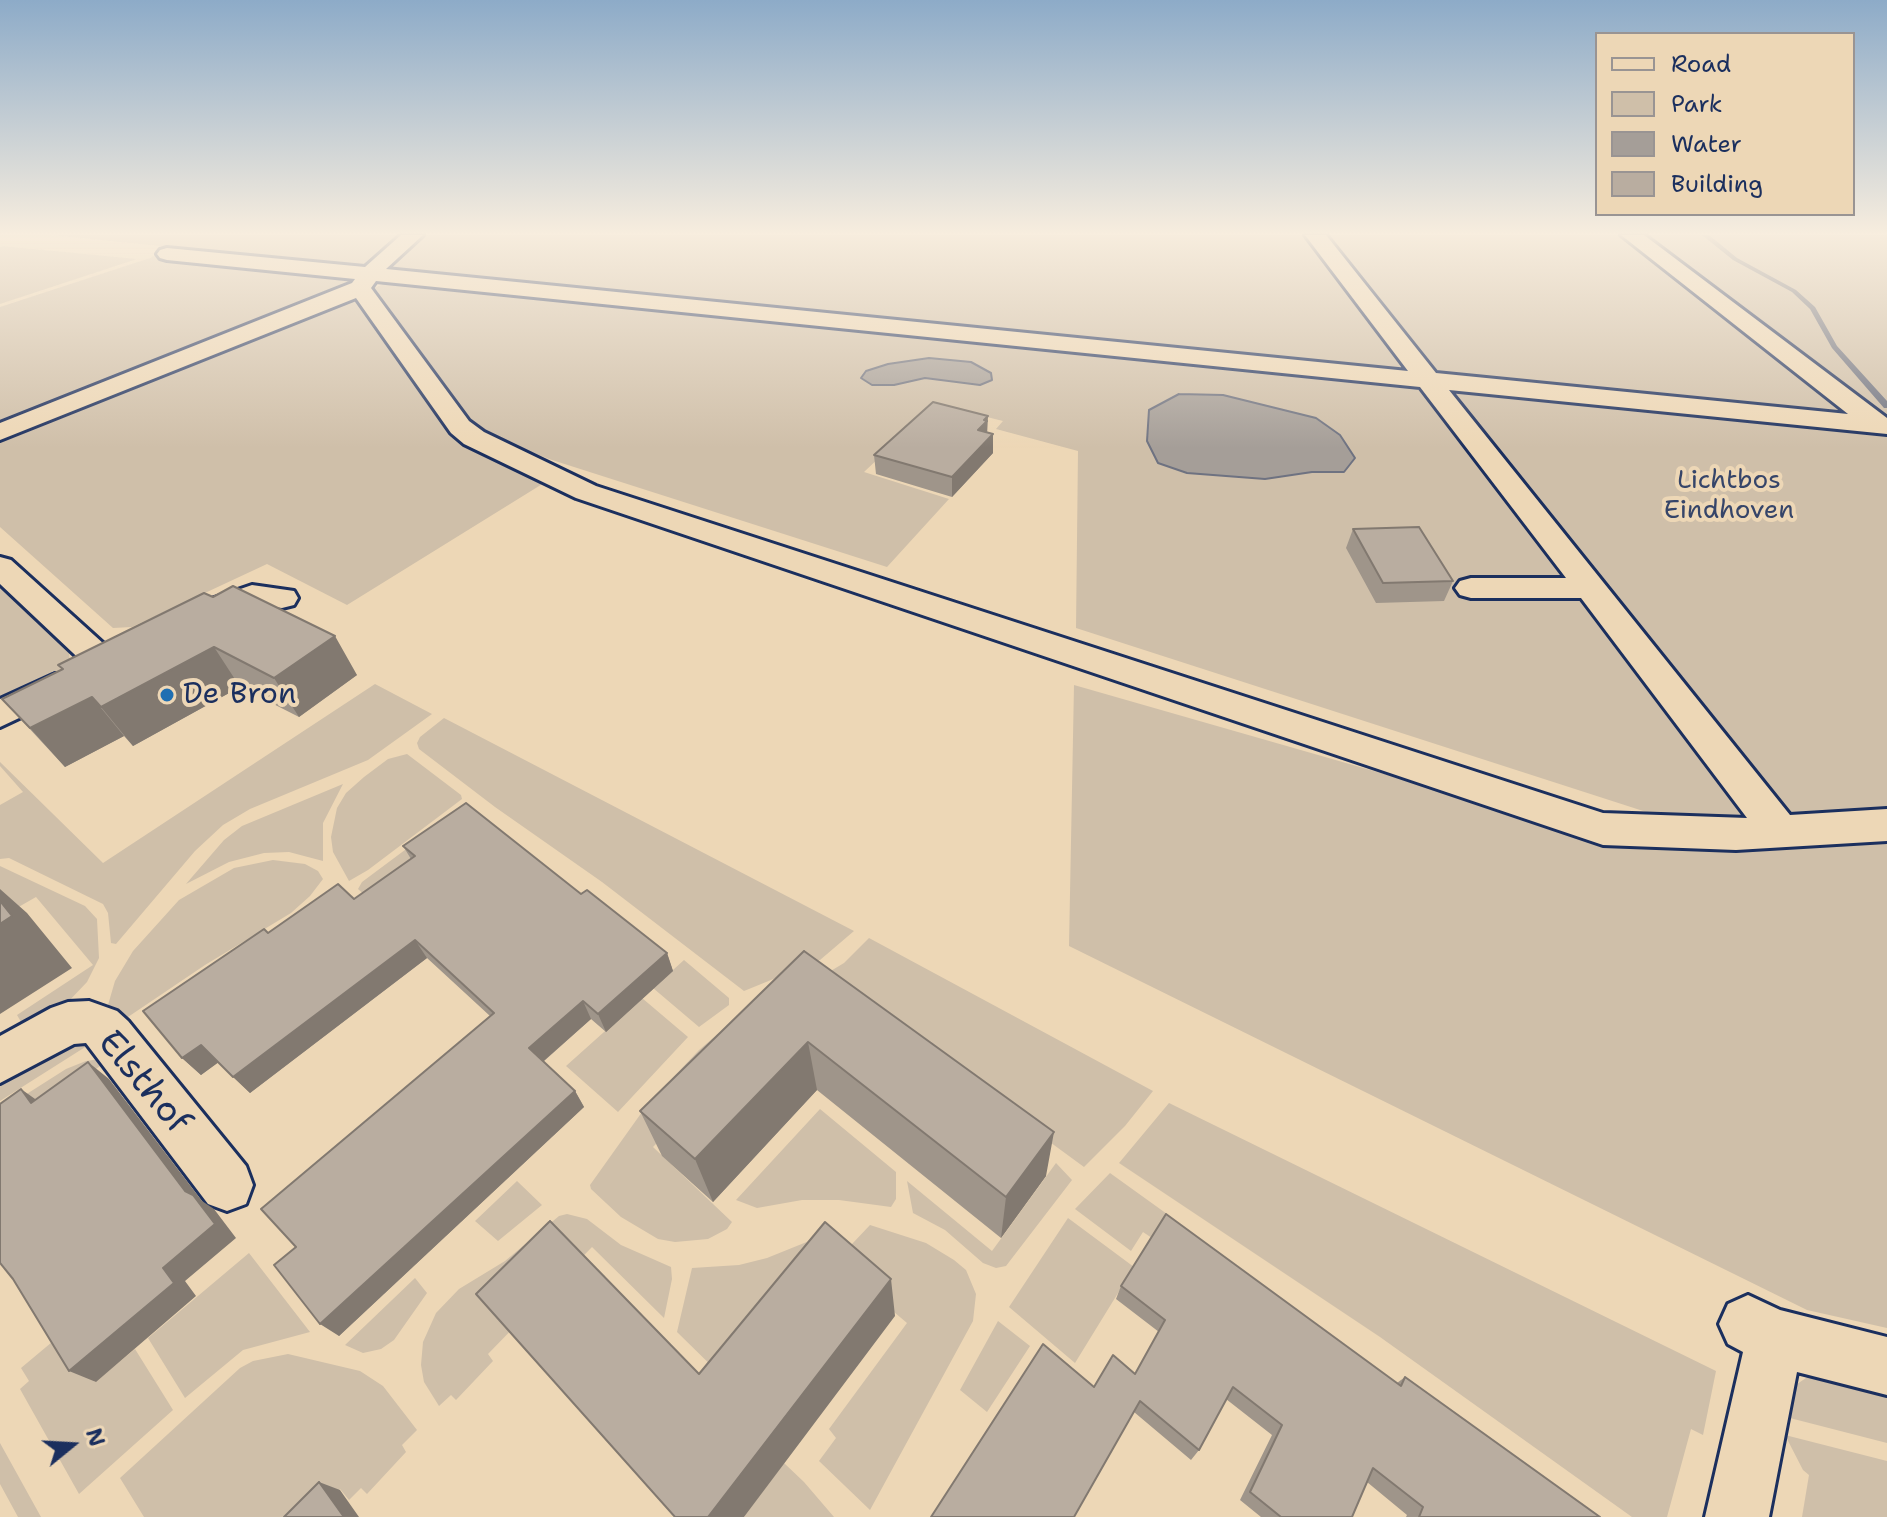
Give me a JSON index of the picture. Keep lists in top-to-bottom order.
{
  "streets": {
    "street": ["Elsthof"]
  },
  "parks": ["Lichtbos Eindhoven"],
  "places": ["De Bron"],
  "legend": [
    "Road",
    "Park",
    "Water",
    "Building"
  ],
  "north": "right"
}
